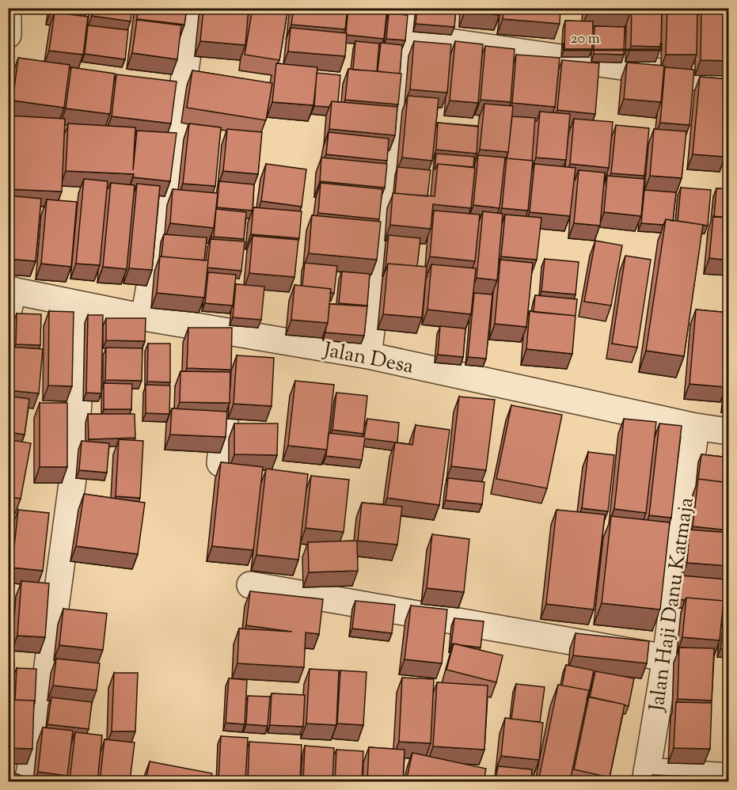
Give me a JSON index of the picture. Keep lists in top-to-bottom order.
{
  "streets": {
    "street": ["Jalan Desa", "Jalan Haji Danu Katmaja"]
  },
  "crossings": [
    ["Jalan Desa", "Jalan Haji Danu Katmaja"]
  ],
  "scale_bar": "20 m"
}
